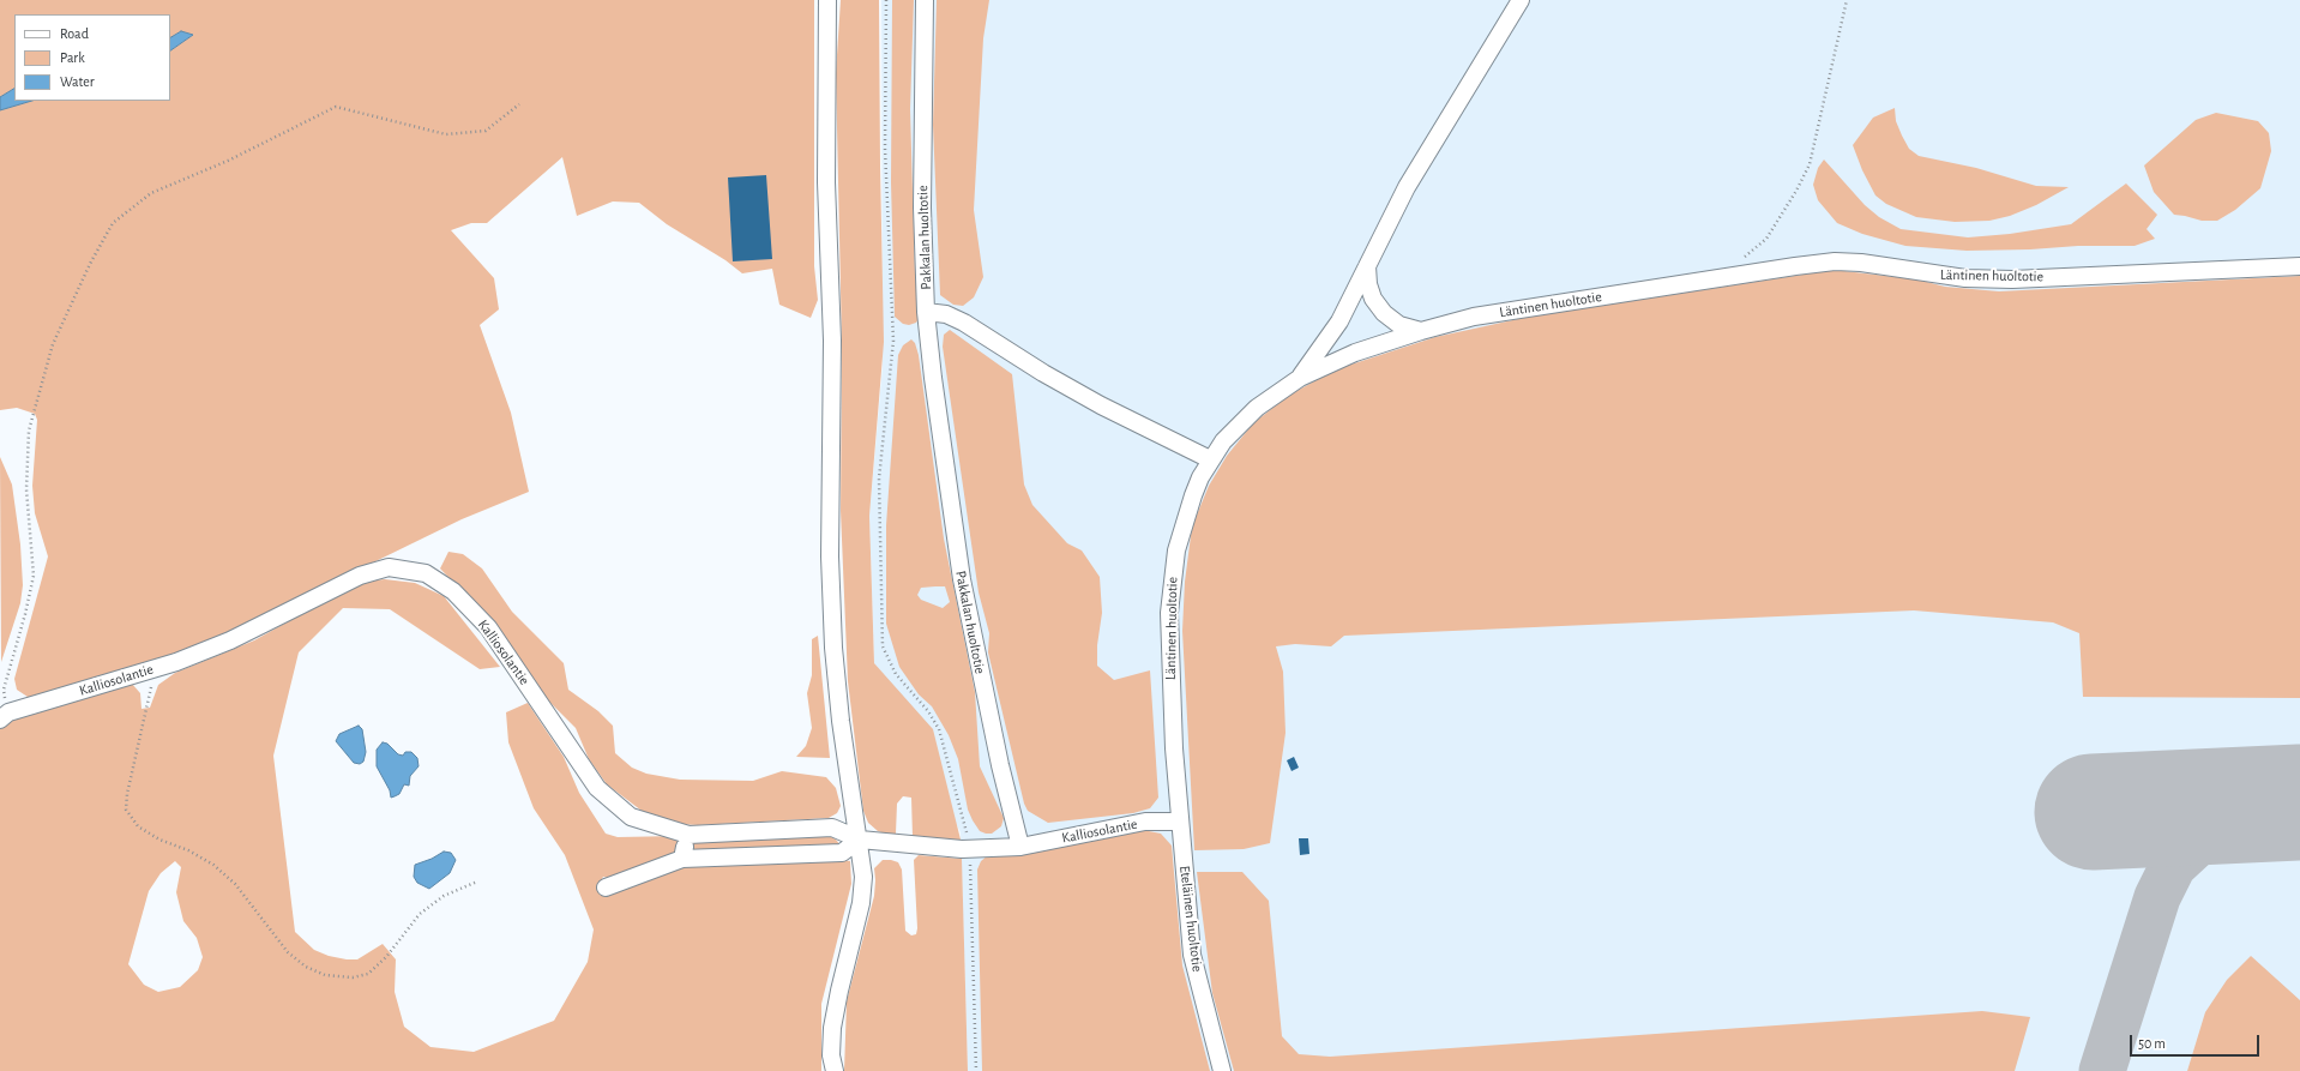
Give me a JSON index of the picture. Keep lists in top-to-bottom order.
{
  "streets": {
    "lane": [
      "Pakkalan huoltotie",
      "Läntinen huoltotie",
      "Kalliosolantie",
      "Eteläinen huoltotie"
    ]
  },
  "crossings": [
    ["Pakkalan huoltotie", "Kalliosolantie"],
    ["Läntinen huoltotie", "Kalliosolantie"],
    ["Läntinen huoltotie", "Eteläinen huoltotie"],
    ["Kalliosolantie", "Eteläinen huoltotie"]
  ],
  "legend": ["Road", "Park", "Water"],
  "scale_bar": "50 m"
}
